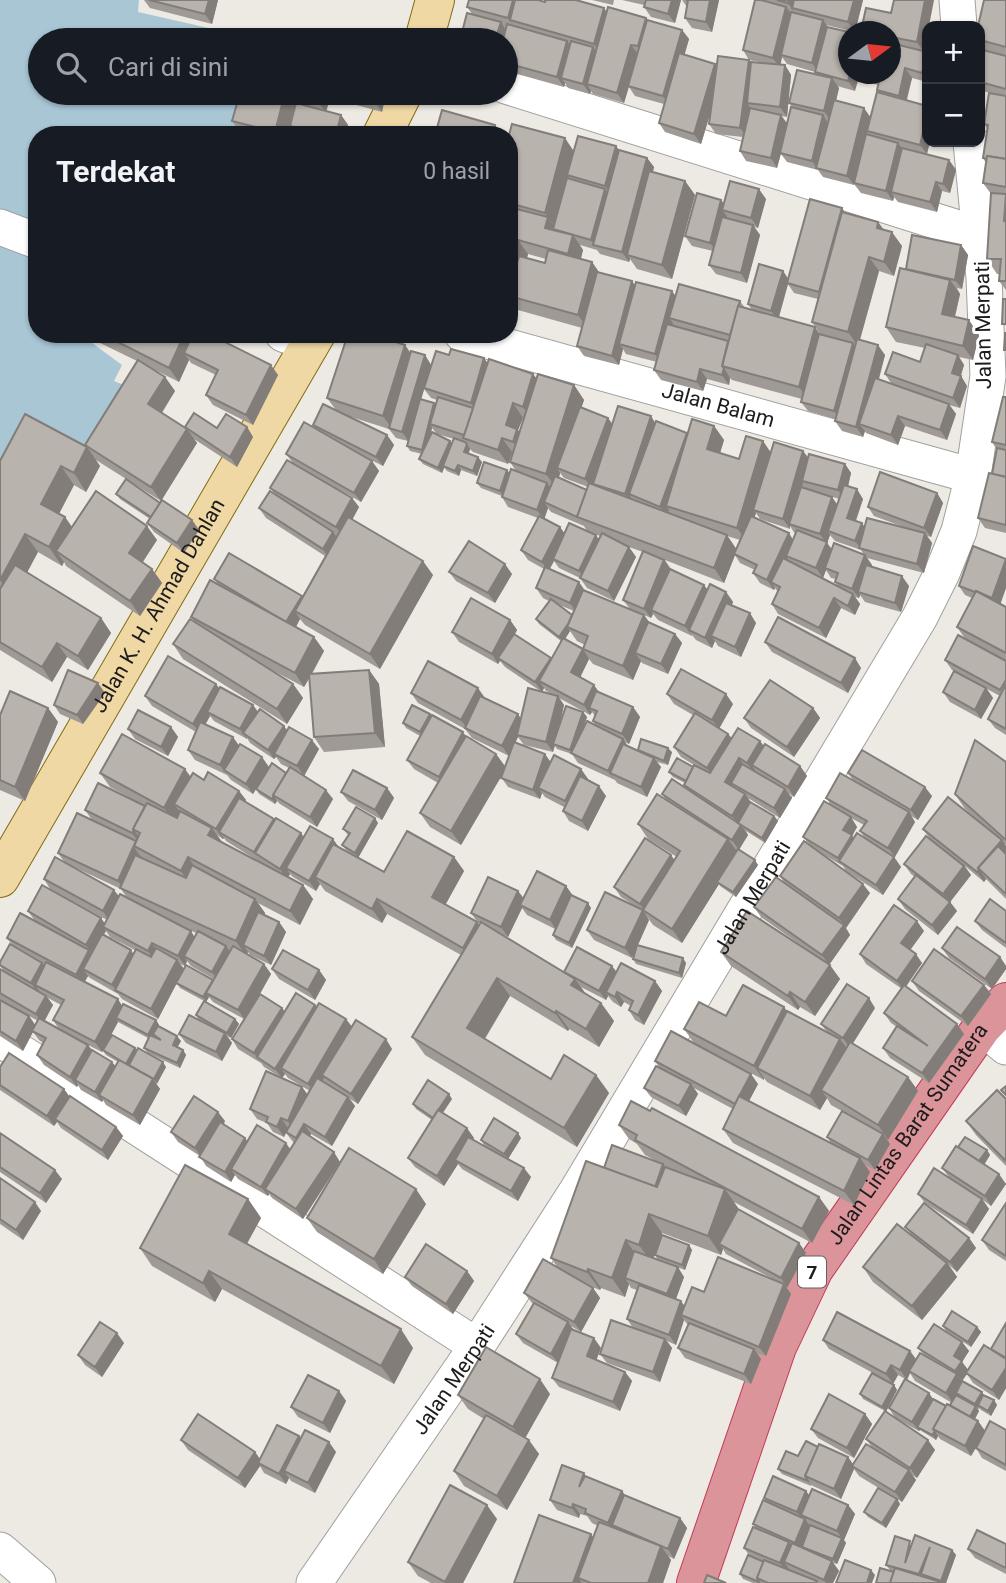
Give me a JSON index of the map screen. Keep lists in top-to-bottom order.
{
  "streets": {
    "highway": ["Jalan Lintas Barat Sumatera", "7"],
    "main road": ["Jalan K. H. Ahmad Dahlan"],
    "street": ["Jalan Merpati", "Jalan Balam"]
  },
  "crossings": [
    ["Jalan Merpati", "Jalan Balam"]
  ],
  "north": "right",
  "page": {
    "map_buttons": ["+", "−"],
    "search": "Cari di sini",
    "heading": ["Terdekat", "0 hasil"]
  }
}
